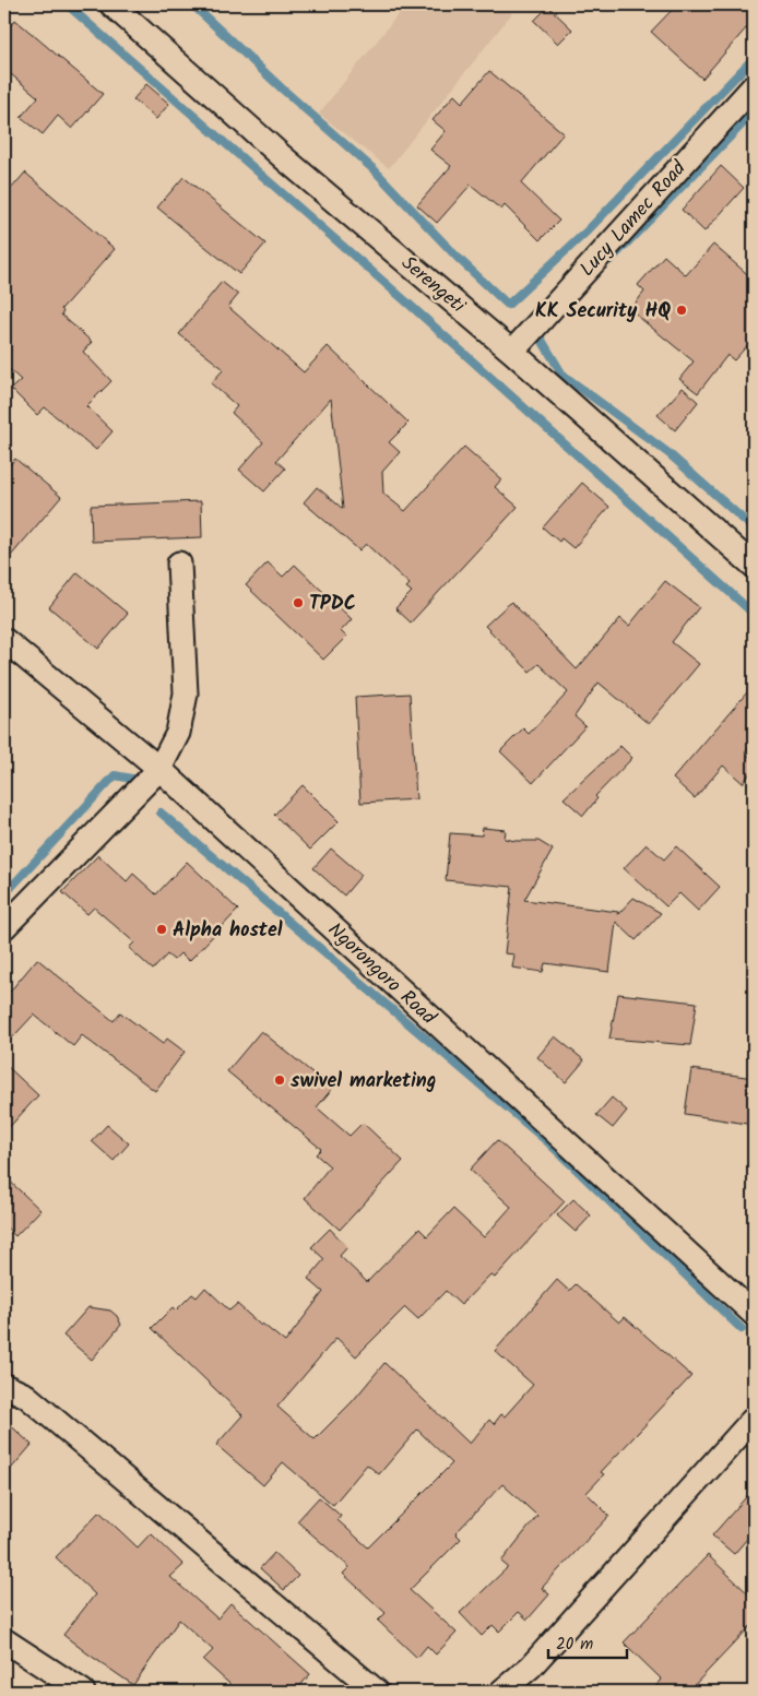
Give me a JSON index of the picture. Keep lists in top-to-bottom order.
{
  "streets": {
    "street": ["Lucy Lamec Road", "Serengeti", "Ngorongoro Road"]
  },
  "crossings": [
    ["Lucy Lamec Road", "Serengeti"]
  ],
  "places": [
    "KK Security HQ",
    "TPDC",
    "Alpha hostel",
    "swivel marketing"
  ],
  "scale_bar": "20 m"
}
